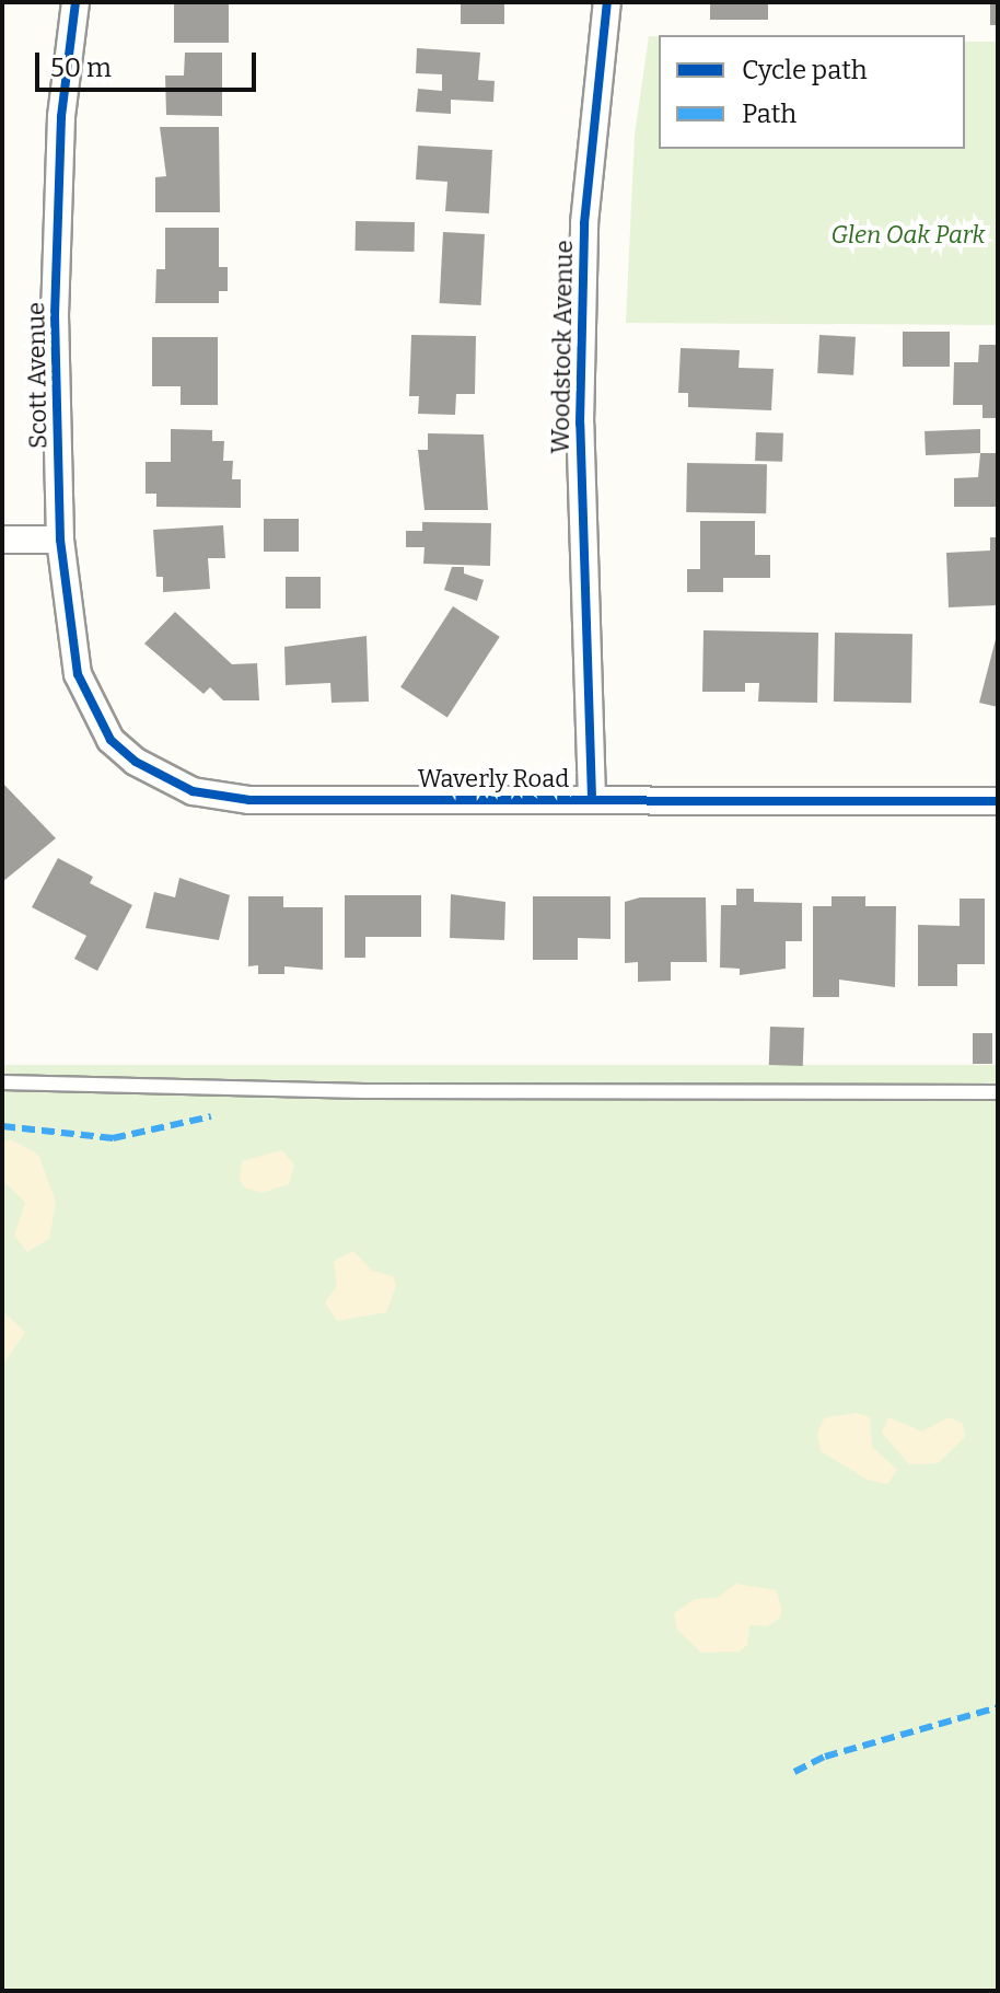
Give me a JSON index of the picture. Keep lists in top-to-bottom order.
{
  "streets": {
    "street": ["Woodstock Avenue", "Scott Avenue", "Waverly Road"]
  },
  "crossings": [
    ["Woodstock Avenue", "Waverly Road"],
    ["Scott Avenue", "Waverly Road"]
  ],
  "parks": ["Glen Oak Park"],
  "legend": ["Cycle path", "Path"],
  "scale_bar": "50 m"
}
